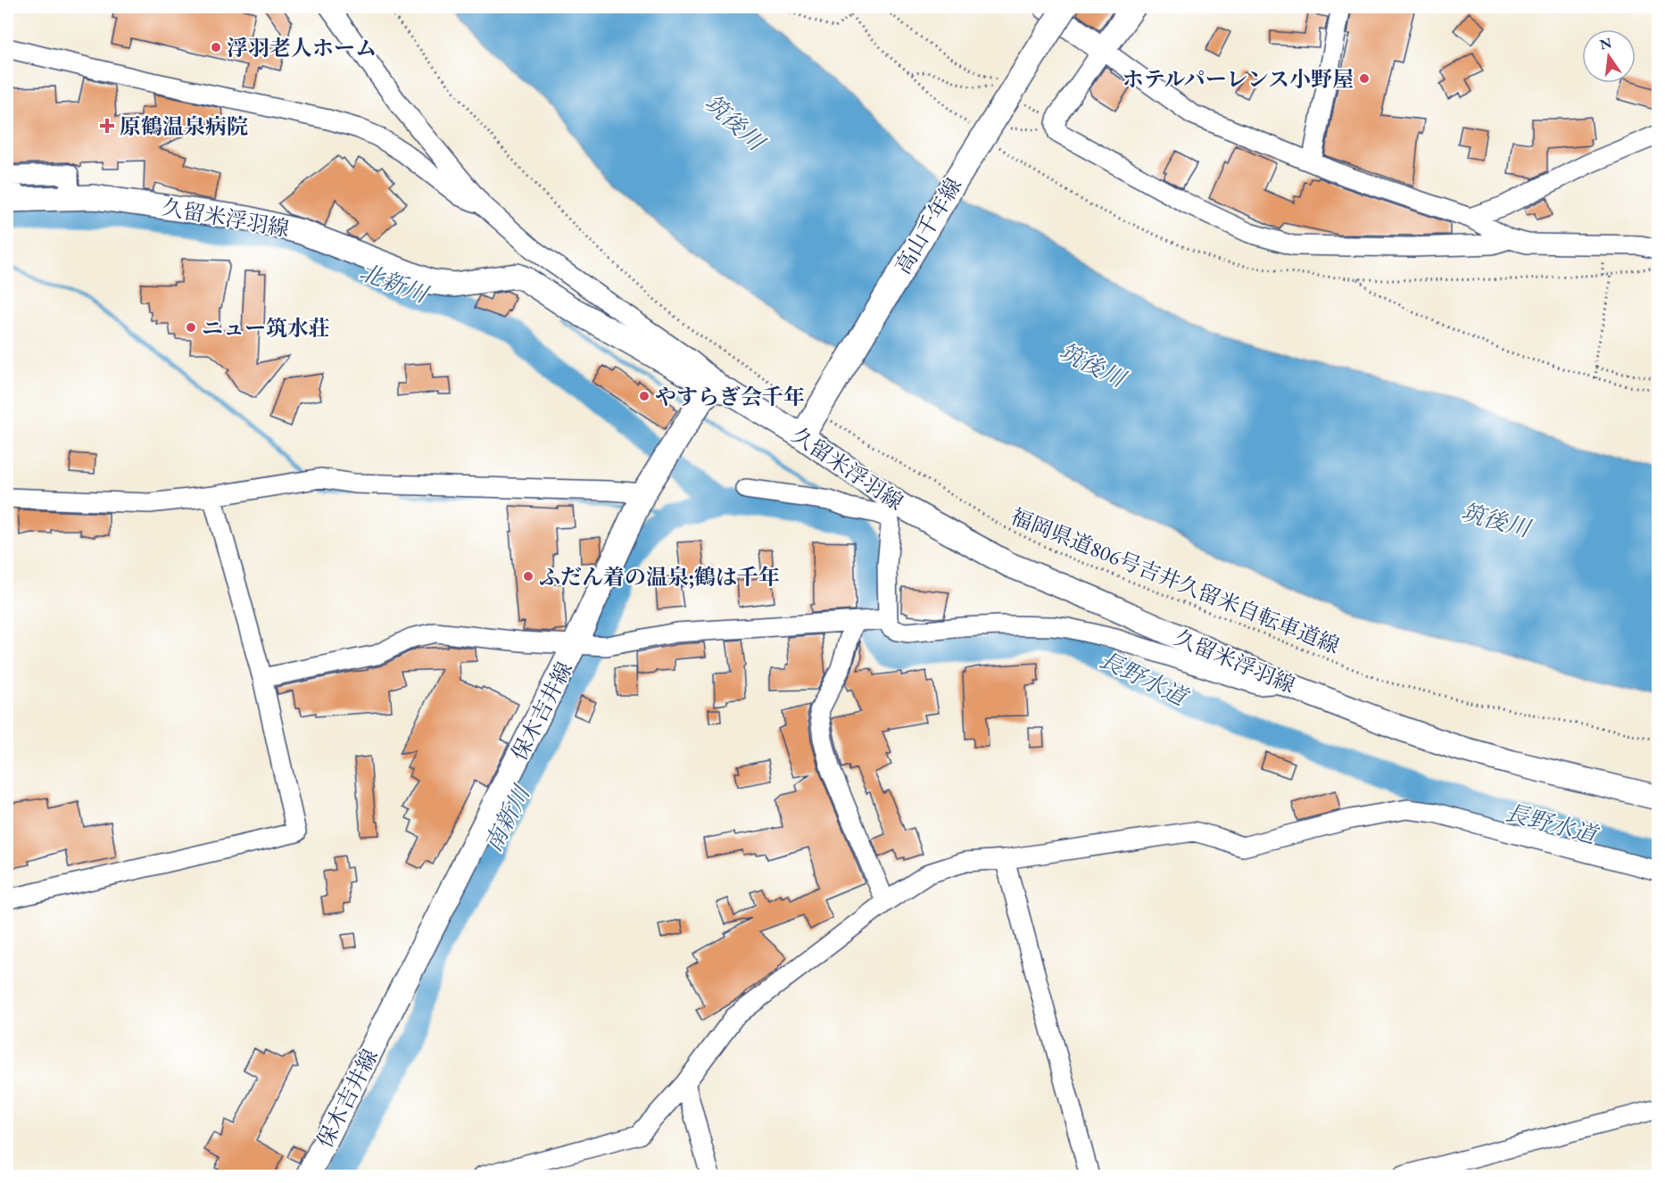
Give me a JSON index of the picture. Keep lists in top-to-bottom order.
{
  "streets": {
    "main road": ["久留米浮羽線", "高山千年線", "保木吉井線"],
    "path": ["福岡県道806号吉井久留米自転車道線"]
  },
  "crossings": [
    ["久留米浮羽線", "高山千年線"],
    ["久留米浮羽線", "福岡県道806号吉井久留米自転車道線"],
    ["久留米浮羽線", "保木吉井線"],
    ["高山千年線", "福岡県道806号吉井久留米自転車道線"]
  ],
  "water": [
    "筑後川",
    "北新川",
    "長野水道",
    "南新川"
  ],
  "places": {
    "other": [
      "浮羽老人ホーム",
      "ホテルパーレンス小野屋",
      "ニュー筑水荘",
      "やすらぎ会千年",
      "ふだん着の温泉;鶴は千年"
    ],
    "health": ["原鶴温泉病院"]
  },
  "north": "top"
}
